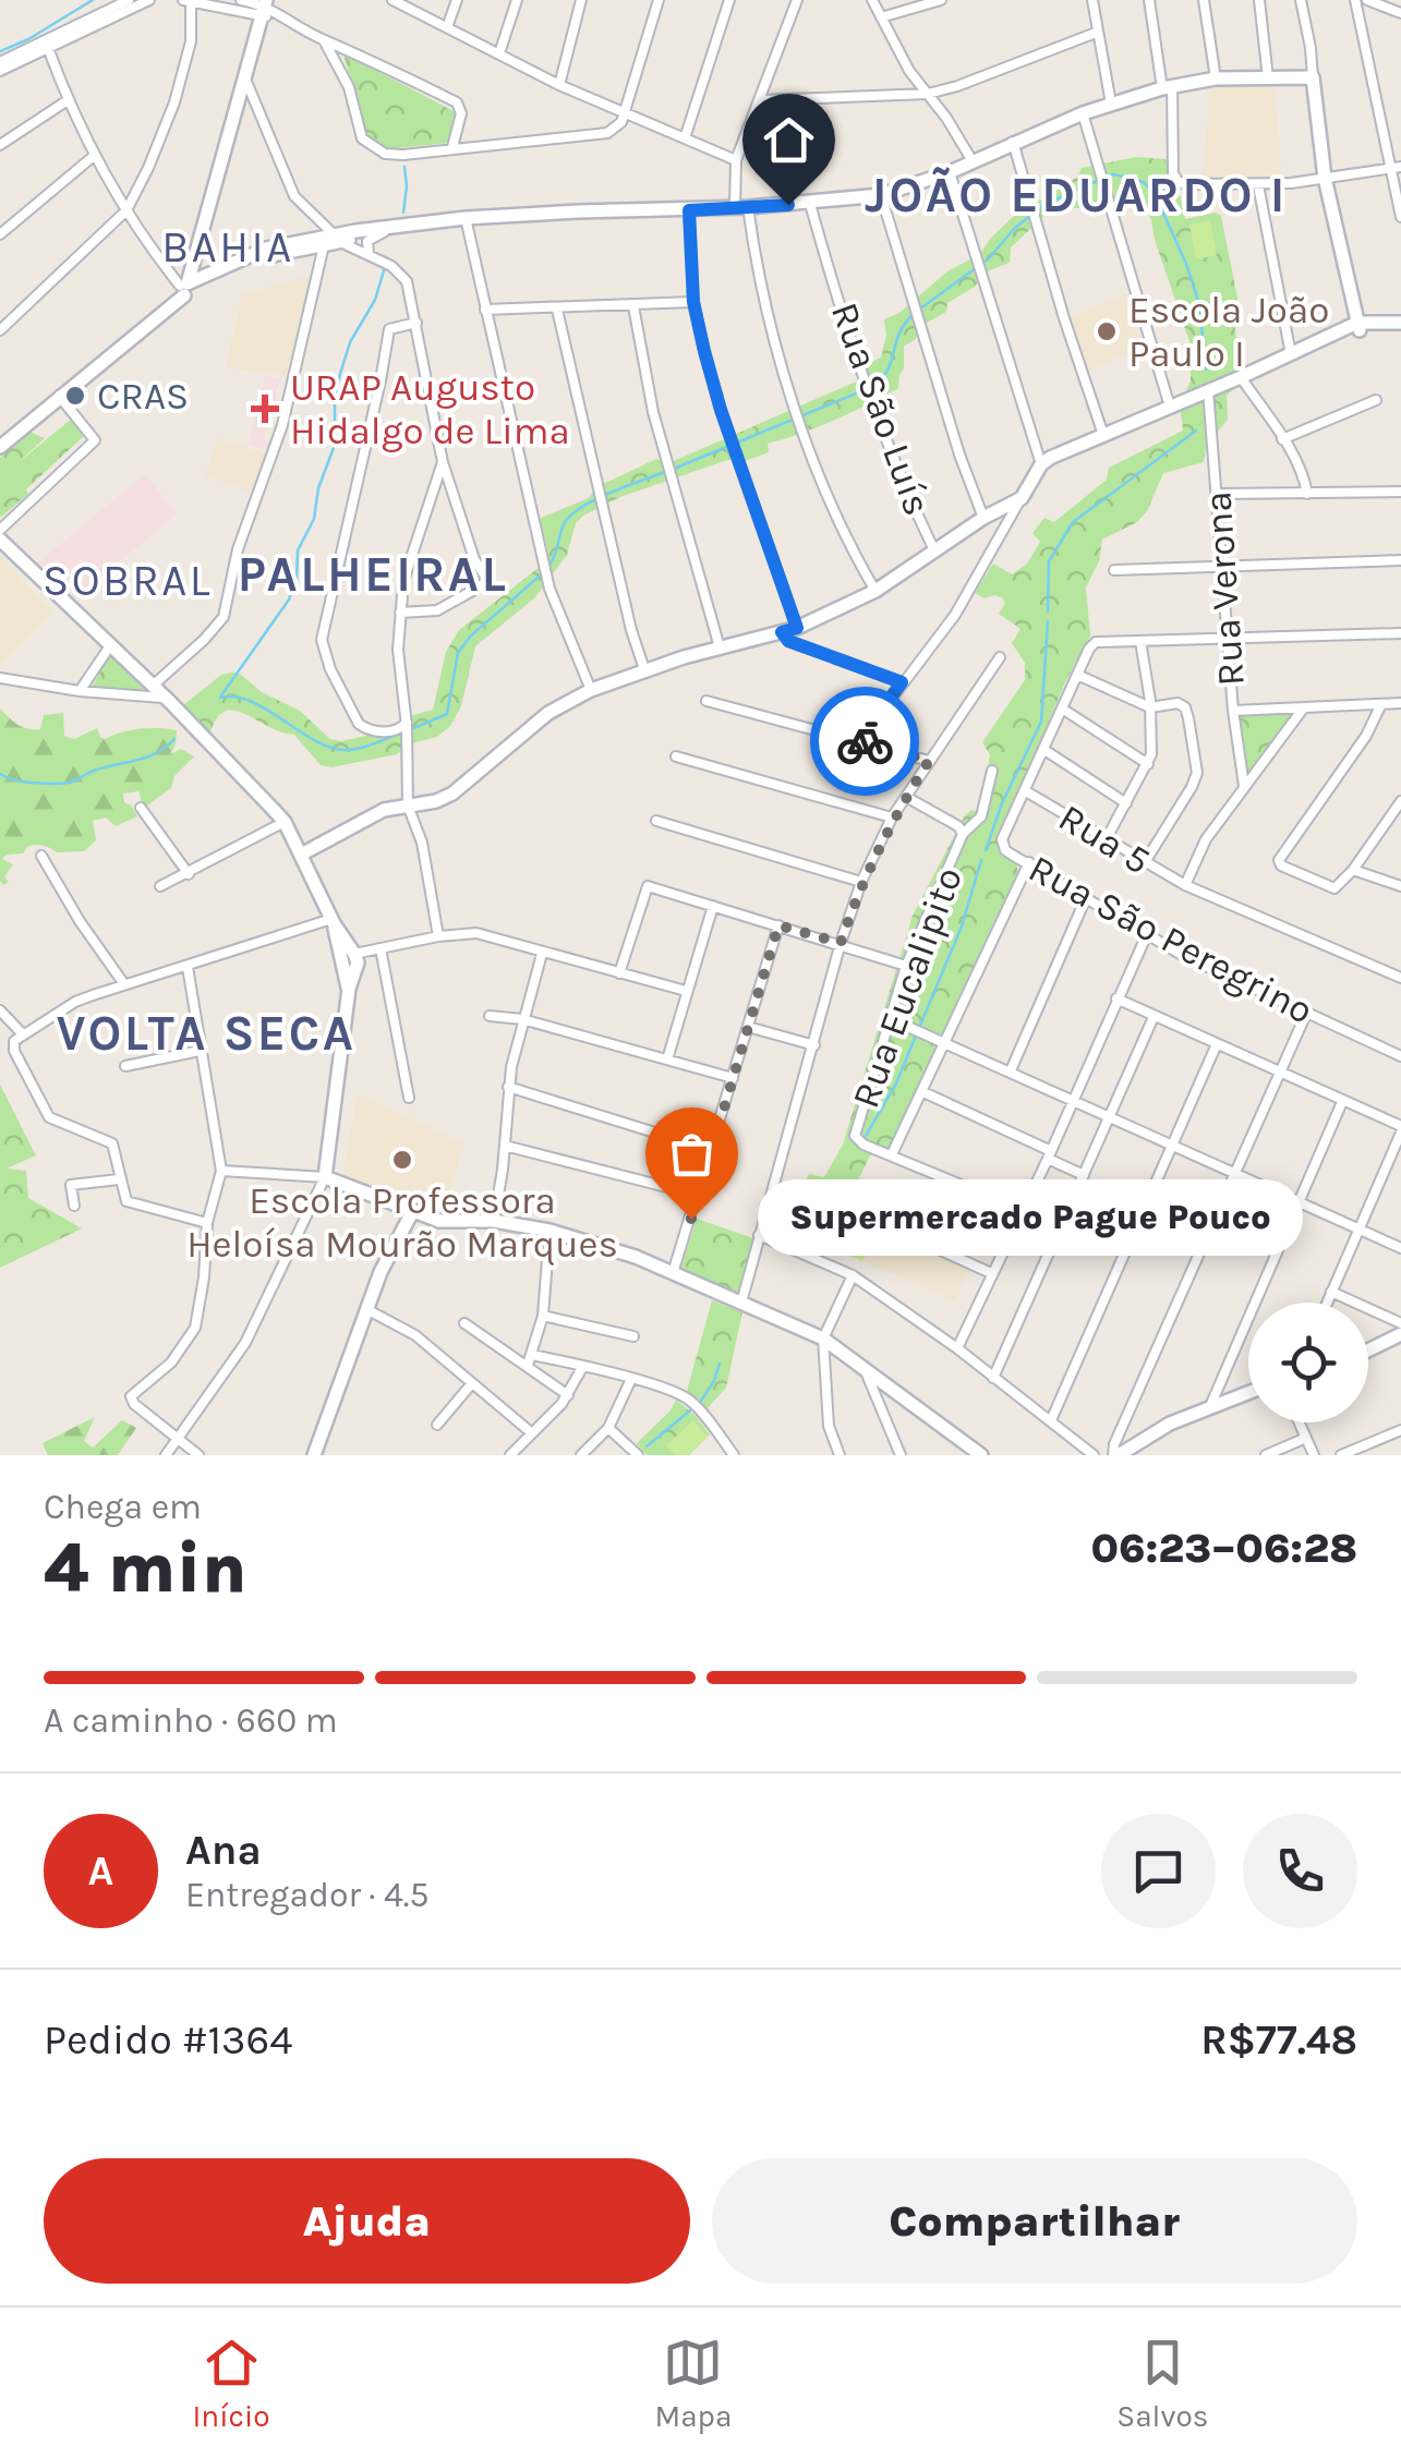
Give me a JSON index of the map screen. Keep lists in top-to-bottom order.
{
  "streets": {
    "street": [
      "Rua São Luís",
      "Rua Verona",
      "Rua 5",
      "Rua São Peregrino",
      "Rua Eucalipito"
    ]
  },
  "crossings": [
    ["Rua 5", "Rua São Peregrino"]
  ],
  "districts": [
    "JOÃO EDUARDO I",
    "BAHIA",
    "PALHEIRAL",
    "SOBRAL",
    "VOLTA SECA"
  ],
  "places": {
    "other": [
      "Escola João Paulo I",
      "CRAS",
      "Escola Professora Heloísa Mourão Marques",
      "Supermercado Pague Pouco"
    ],
    "health": ["URAP Augusto Hidalgo de Lima"]
  },
  "page": {
    "bubble": "Supermercado Pague Pouco",
    "heading": ["4 min", "Chega em", "06:23–06:28"],
    "panel": [
      "Ana",
      "Entregador · 4.5",
      "Pedido #1364",
      "R$77.48"
    ],
    "bar": "A caminho · 660 m",
    "round": "A",
    "buttons": ["Ajuda", "Compartilhar"],
    "tabs": ["Início", "Mapa", "Salvos"]
  }
}
